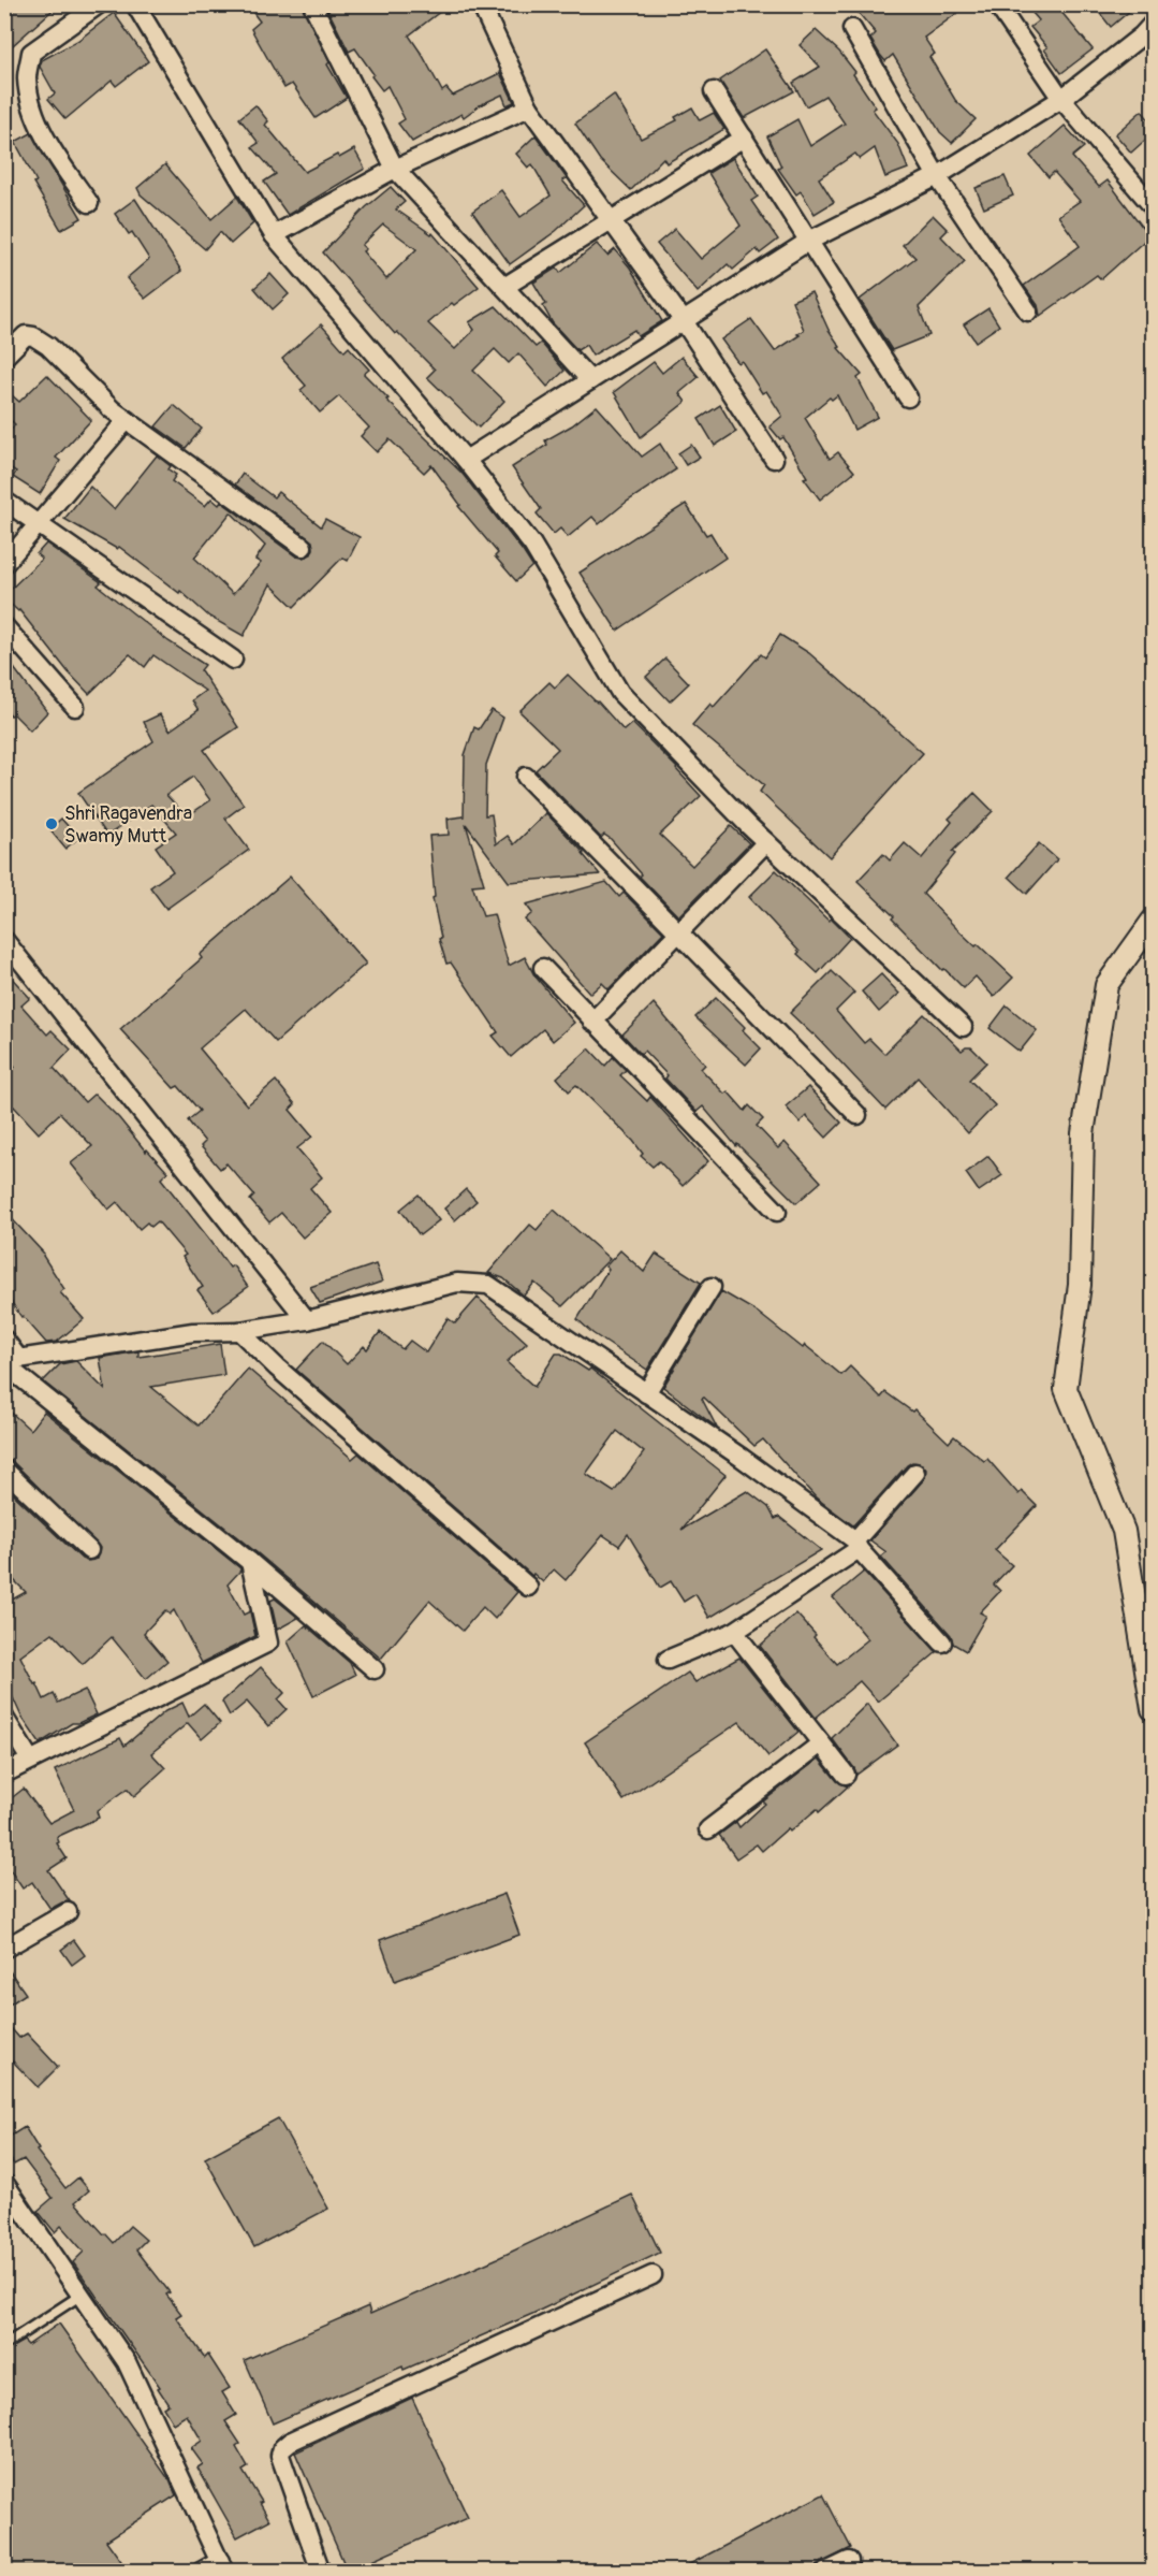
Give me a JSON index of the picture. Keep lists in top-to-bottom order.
{
  "places": ["Shri Ragavendra Swamy Mutt"]
}
